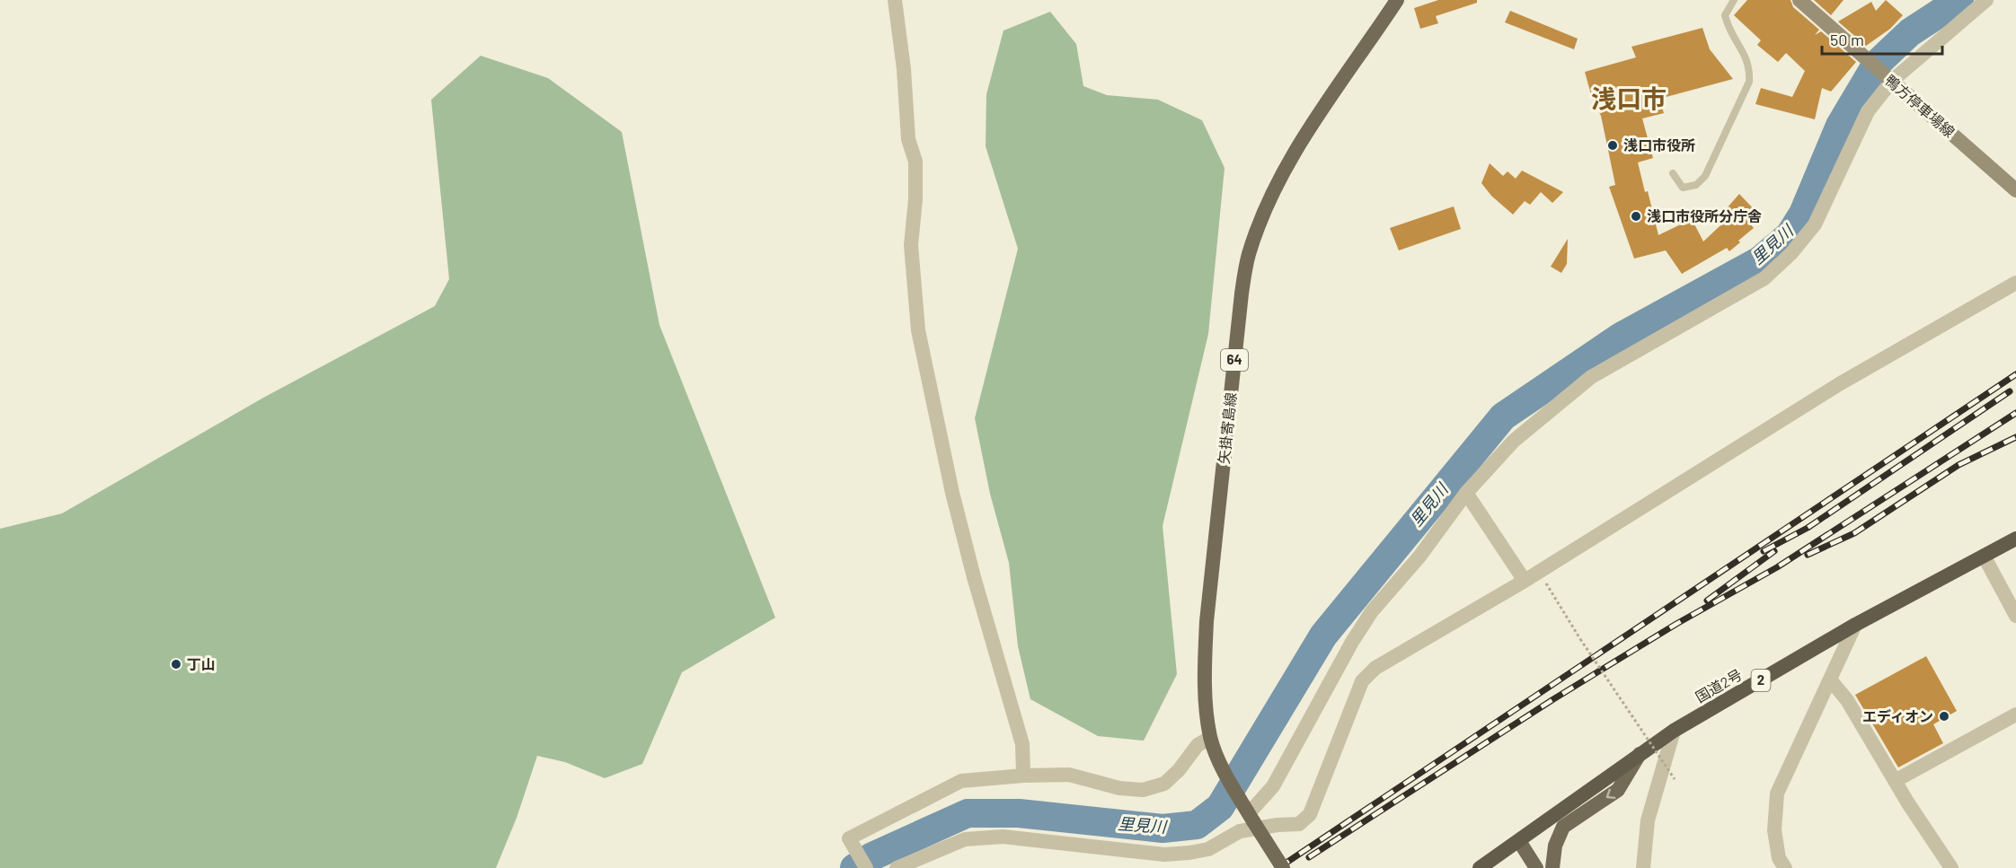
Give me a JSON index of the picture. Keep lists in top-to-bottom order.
{
  "streets": {
    "highway": ["2", "国道2号"],
    "main road": ["鴨方停車場線", "64", "矢掛寄島線"]
  },
  "crossings": [
    ["64", "矢掛寄島線"]
  ],
  "districts": ["浅口市"],
  "water": ["里見川"],
  "places": [
    "浅口市役所",
    "浅口市役所分庁舎",
    "丁山",
    "エディオン"
  ],
  "scale_bar": "50 m"
}
